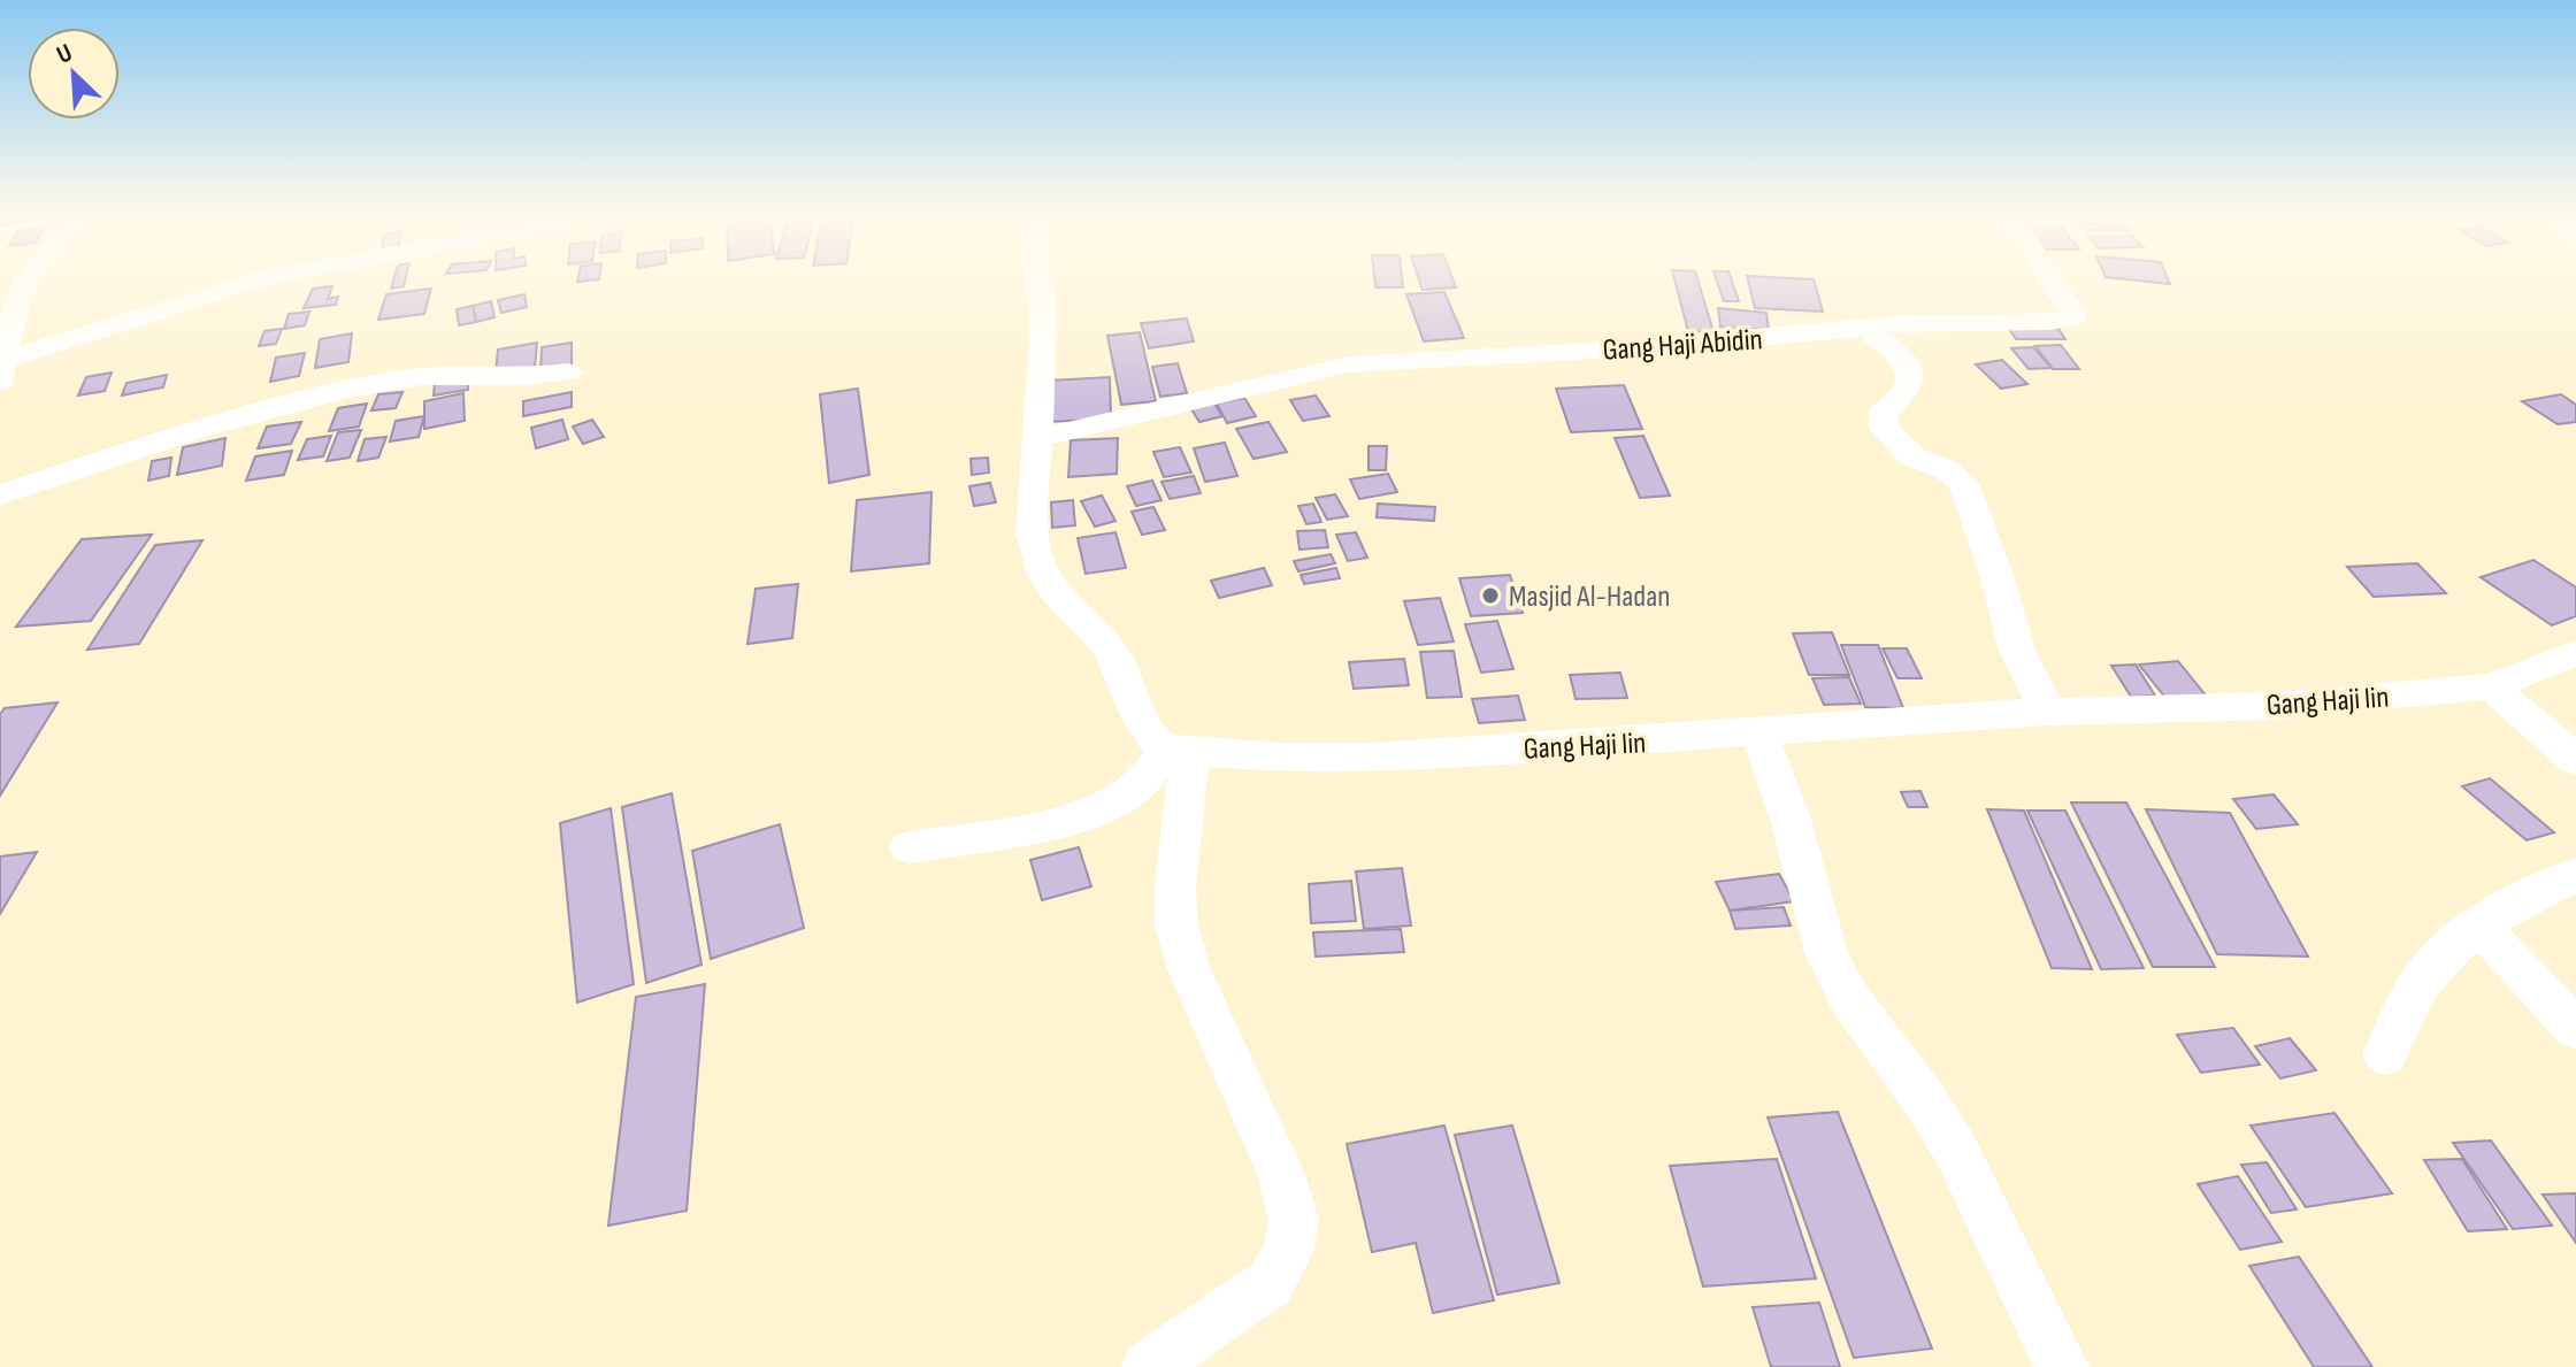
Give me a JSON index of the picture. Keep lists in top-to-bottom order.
{
  "streets": {
    "street": ["Gang Haji Abidin", "Gang Haji Iin"]
  },
  "places": ["Masjid Al-Hadan"],
  "north": "top left"
}
